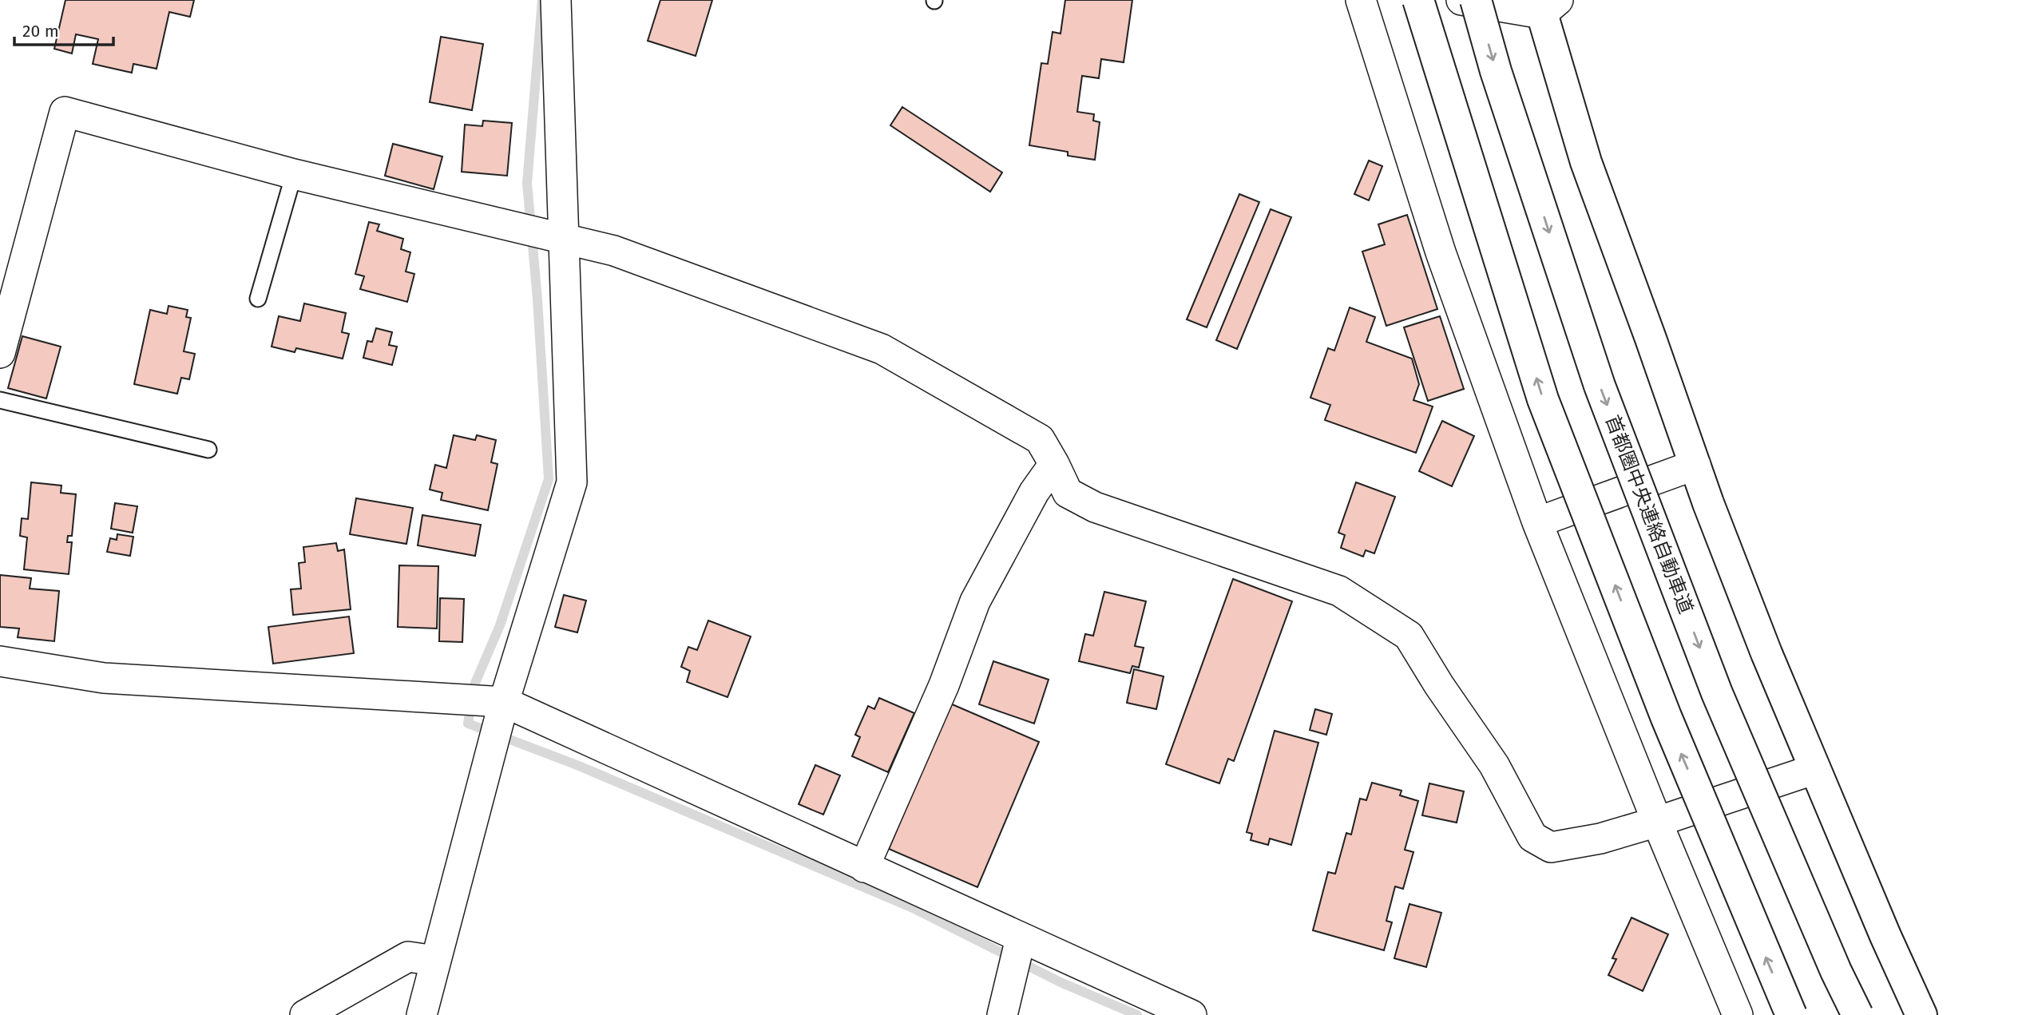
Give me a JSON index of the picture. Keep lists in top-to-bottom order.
{
  "streets": {
    "main road": ["首都圏中央連絡自動車道"]
  },
  "scale_bar": "20 m"
}
